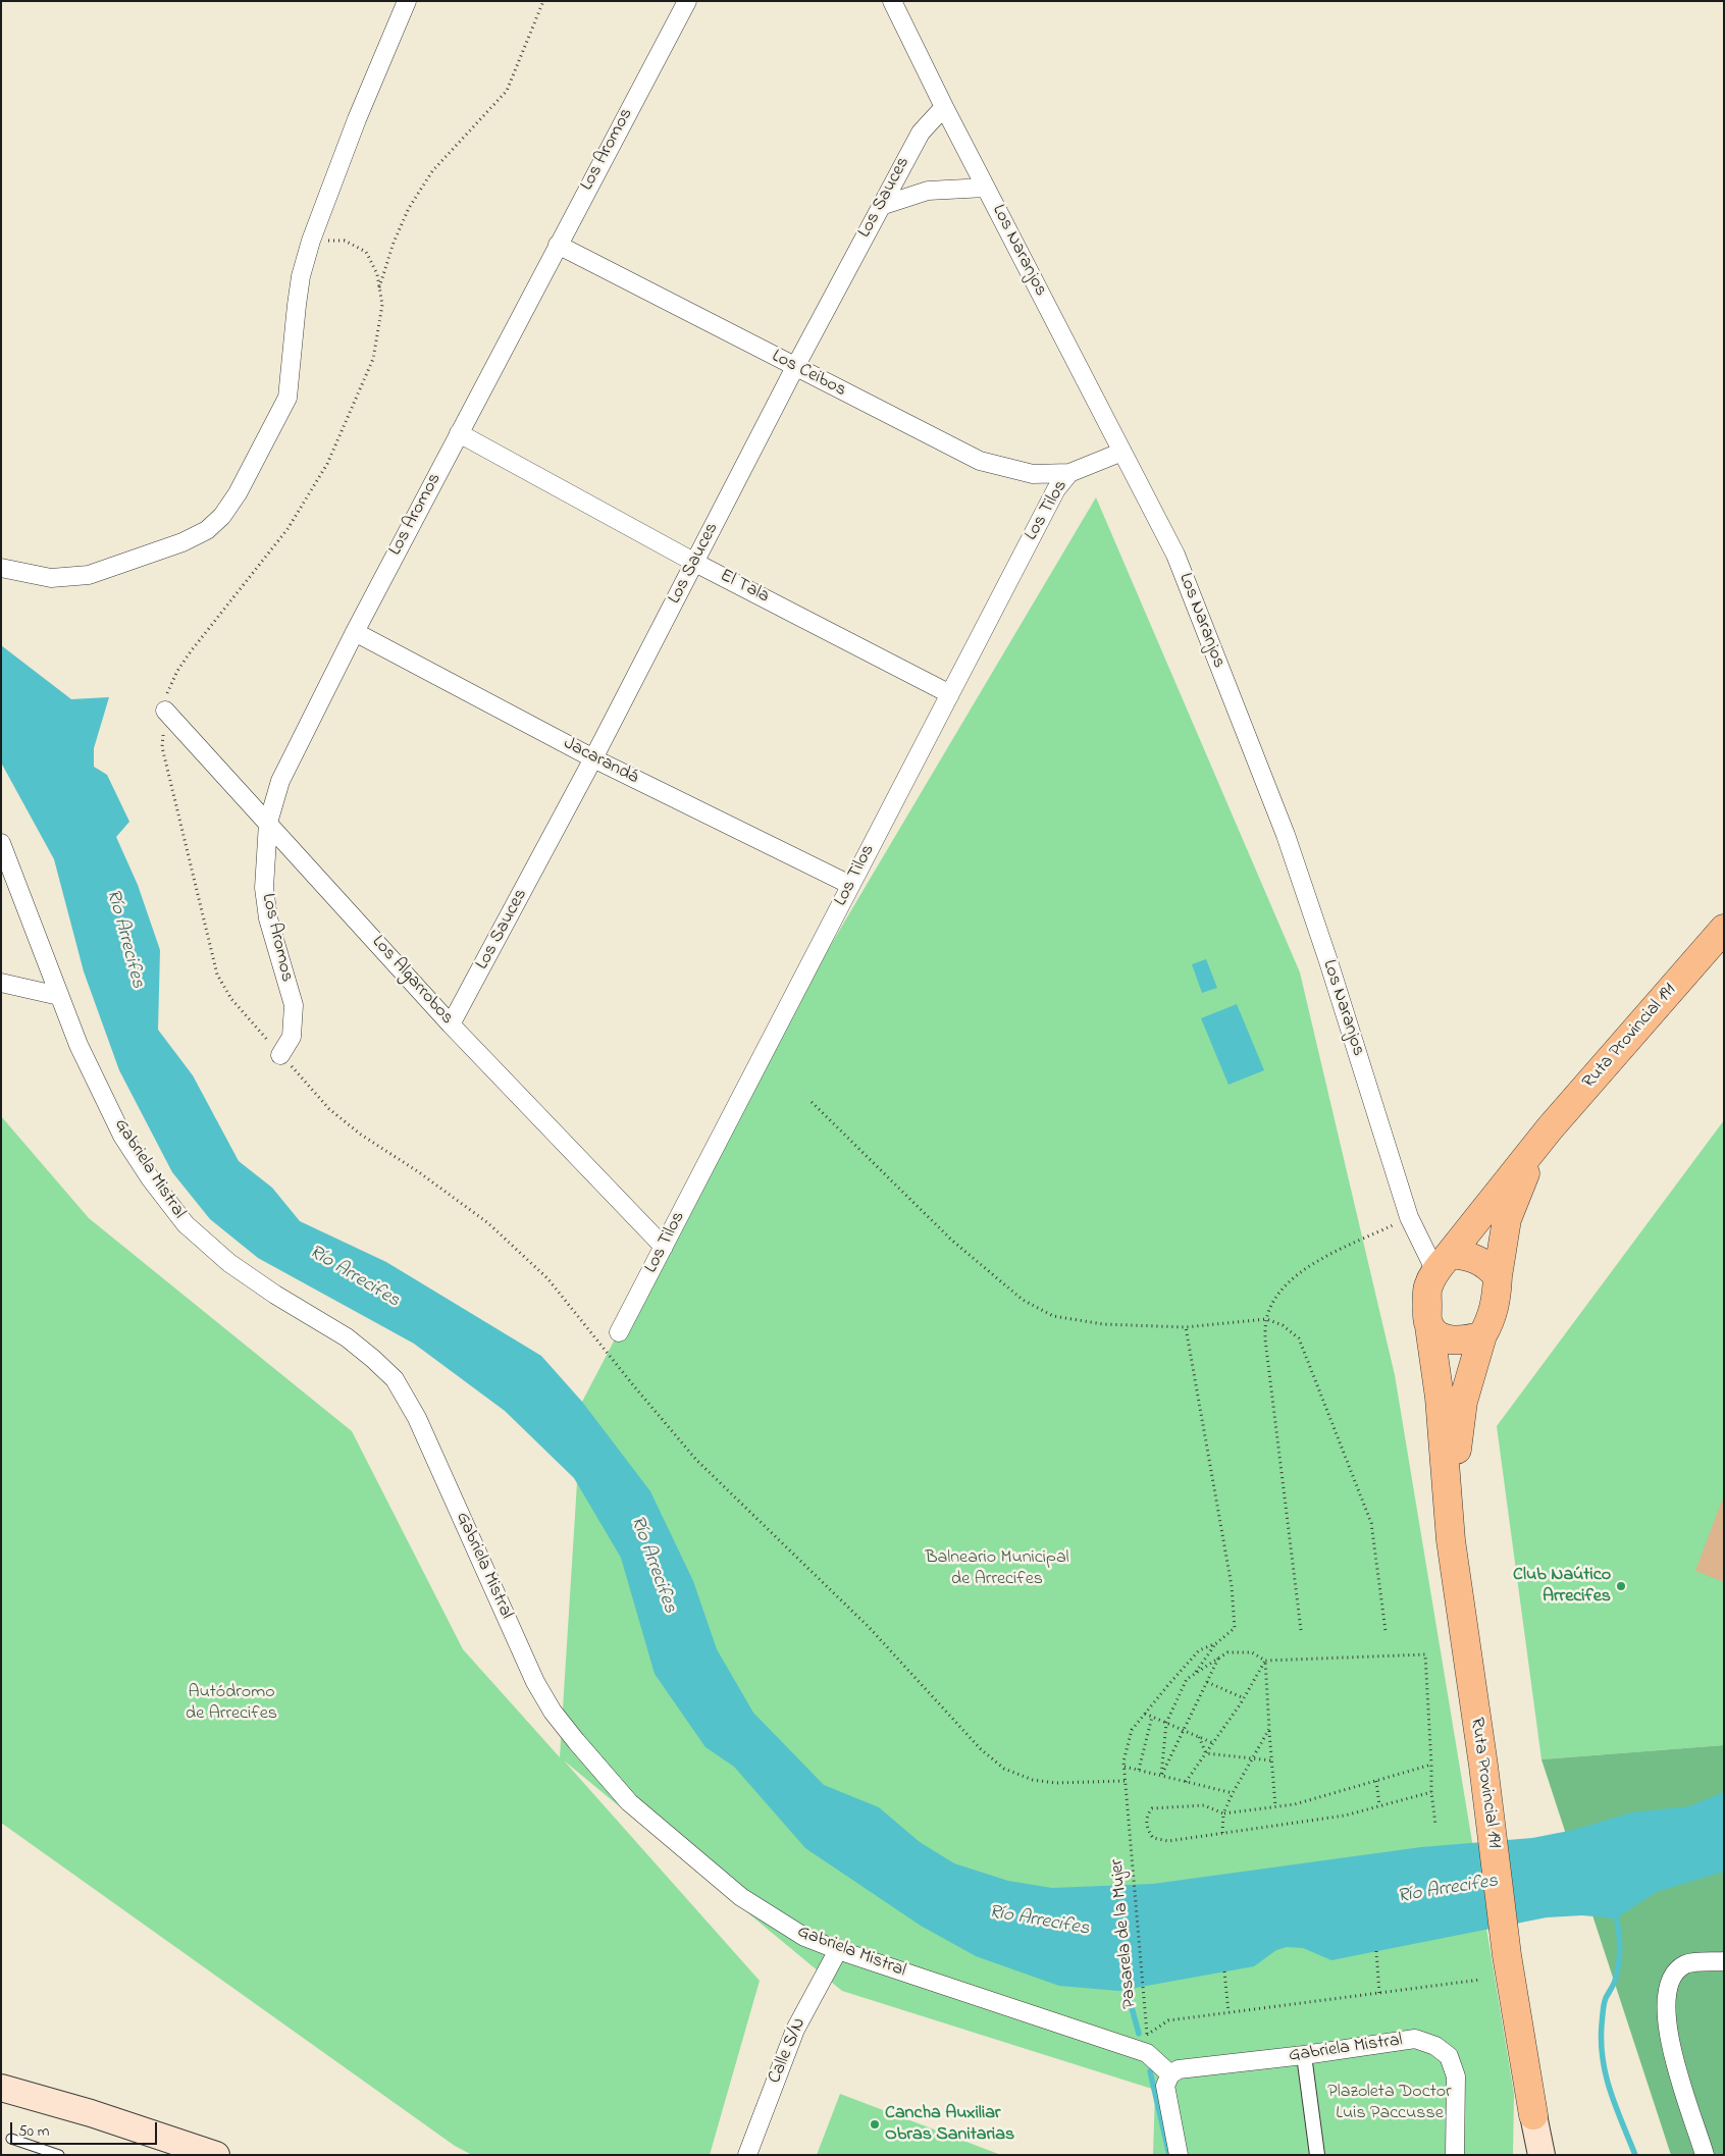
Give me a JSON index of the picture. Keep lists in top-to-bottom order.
{
  "streets": {
    "main road": ["Ruta Provincial 191"],
    "street": [
      "Los Aromos",
      "Los Sauces",
      "Los Naranjos",
      "Los Ceibos",
      "Los Tilos",
      "El Tala",
      "Jacarandá",
      "Los Algarrobos",
      "Gabriela Mistral",
      "Calle S/N"
    ],
    "path": ["Pasarela de la Mujer"]
  },
  "crossings": [
    ["Los Aromos", "Los Ceibos"],
    ["Los Aromos", "El Tala"],
    ["Los Aromos", "Jacarandá"],
    ["Los Aromos", "Los Algarrobos"],
    ["Los Sauces", "Los Naranjos"],
    ["Los Sauces", "Los Ceibos"],
    ["Los Sauces", "El Tala"],
    ["Los Sauces", "Jacarandá"],
    ["Los Sauces", "Los Algarrobos"],
    ["Los Naranjos", "Los Tilos"],
    ["Los Naranjos", "Ruta Provincial 191"],
    ["Los Ceibos", "Los Tilos"],
    ["Los Tilos", "El Tala"],
    ["Los Tilos", "Jacarandá"],
    ["Los Tilos", "Los Algarrobos"],
    ["Gabriela Mistral", "Pasarela de la Mujer"],
    ["Gabriela Mistral", "Calle S/N"]
  ],
  "water": ["Río Arrecifes"],
  "parks": ["Balneario Municipal de Arrecifes", "Autódromo de Arrecifes", "Plazoleta Doctor Luis Paccusse"],
  "places": ["Club Naútico Arrecifes", "Cancha Auxiliar Obras Sanitarias"],
  "scale_bar": "50 m"
}
